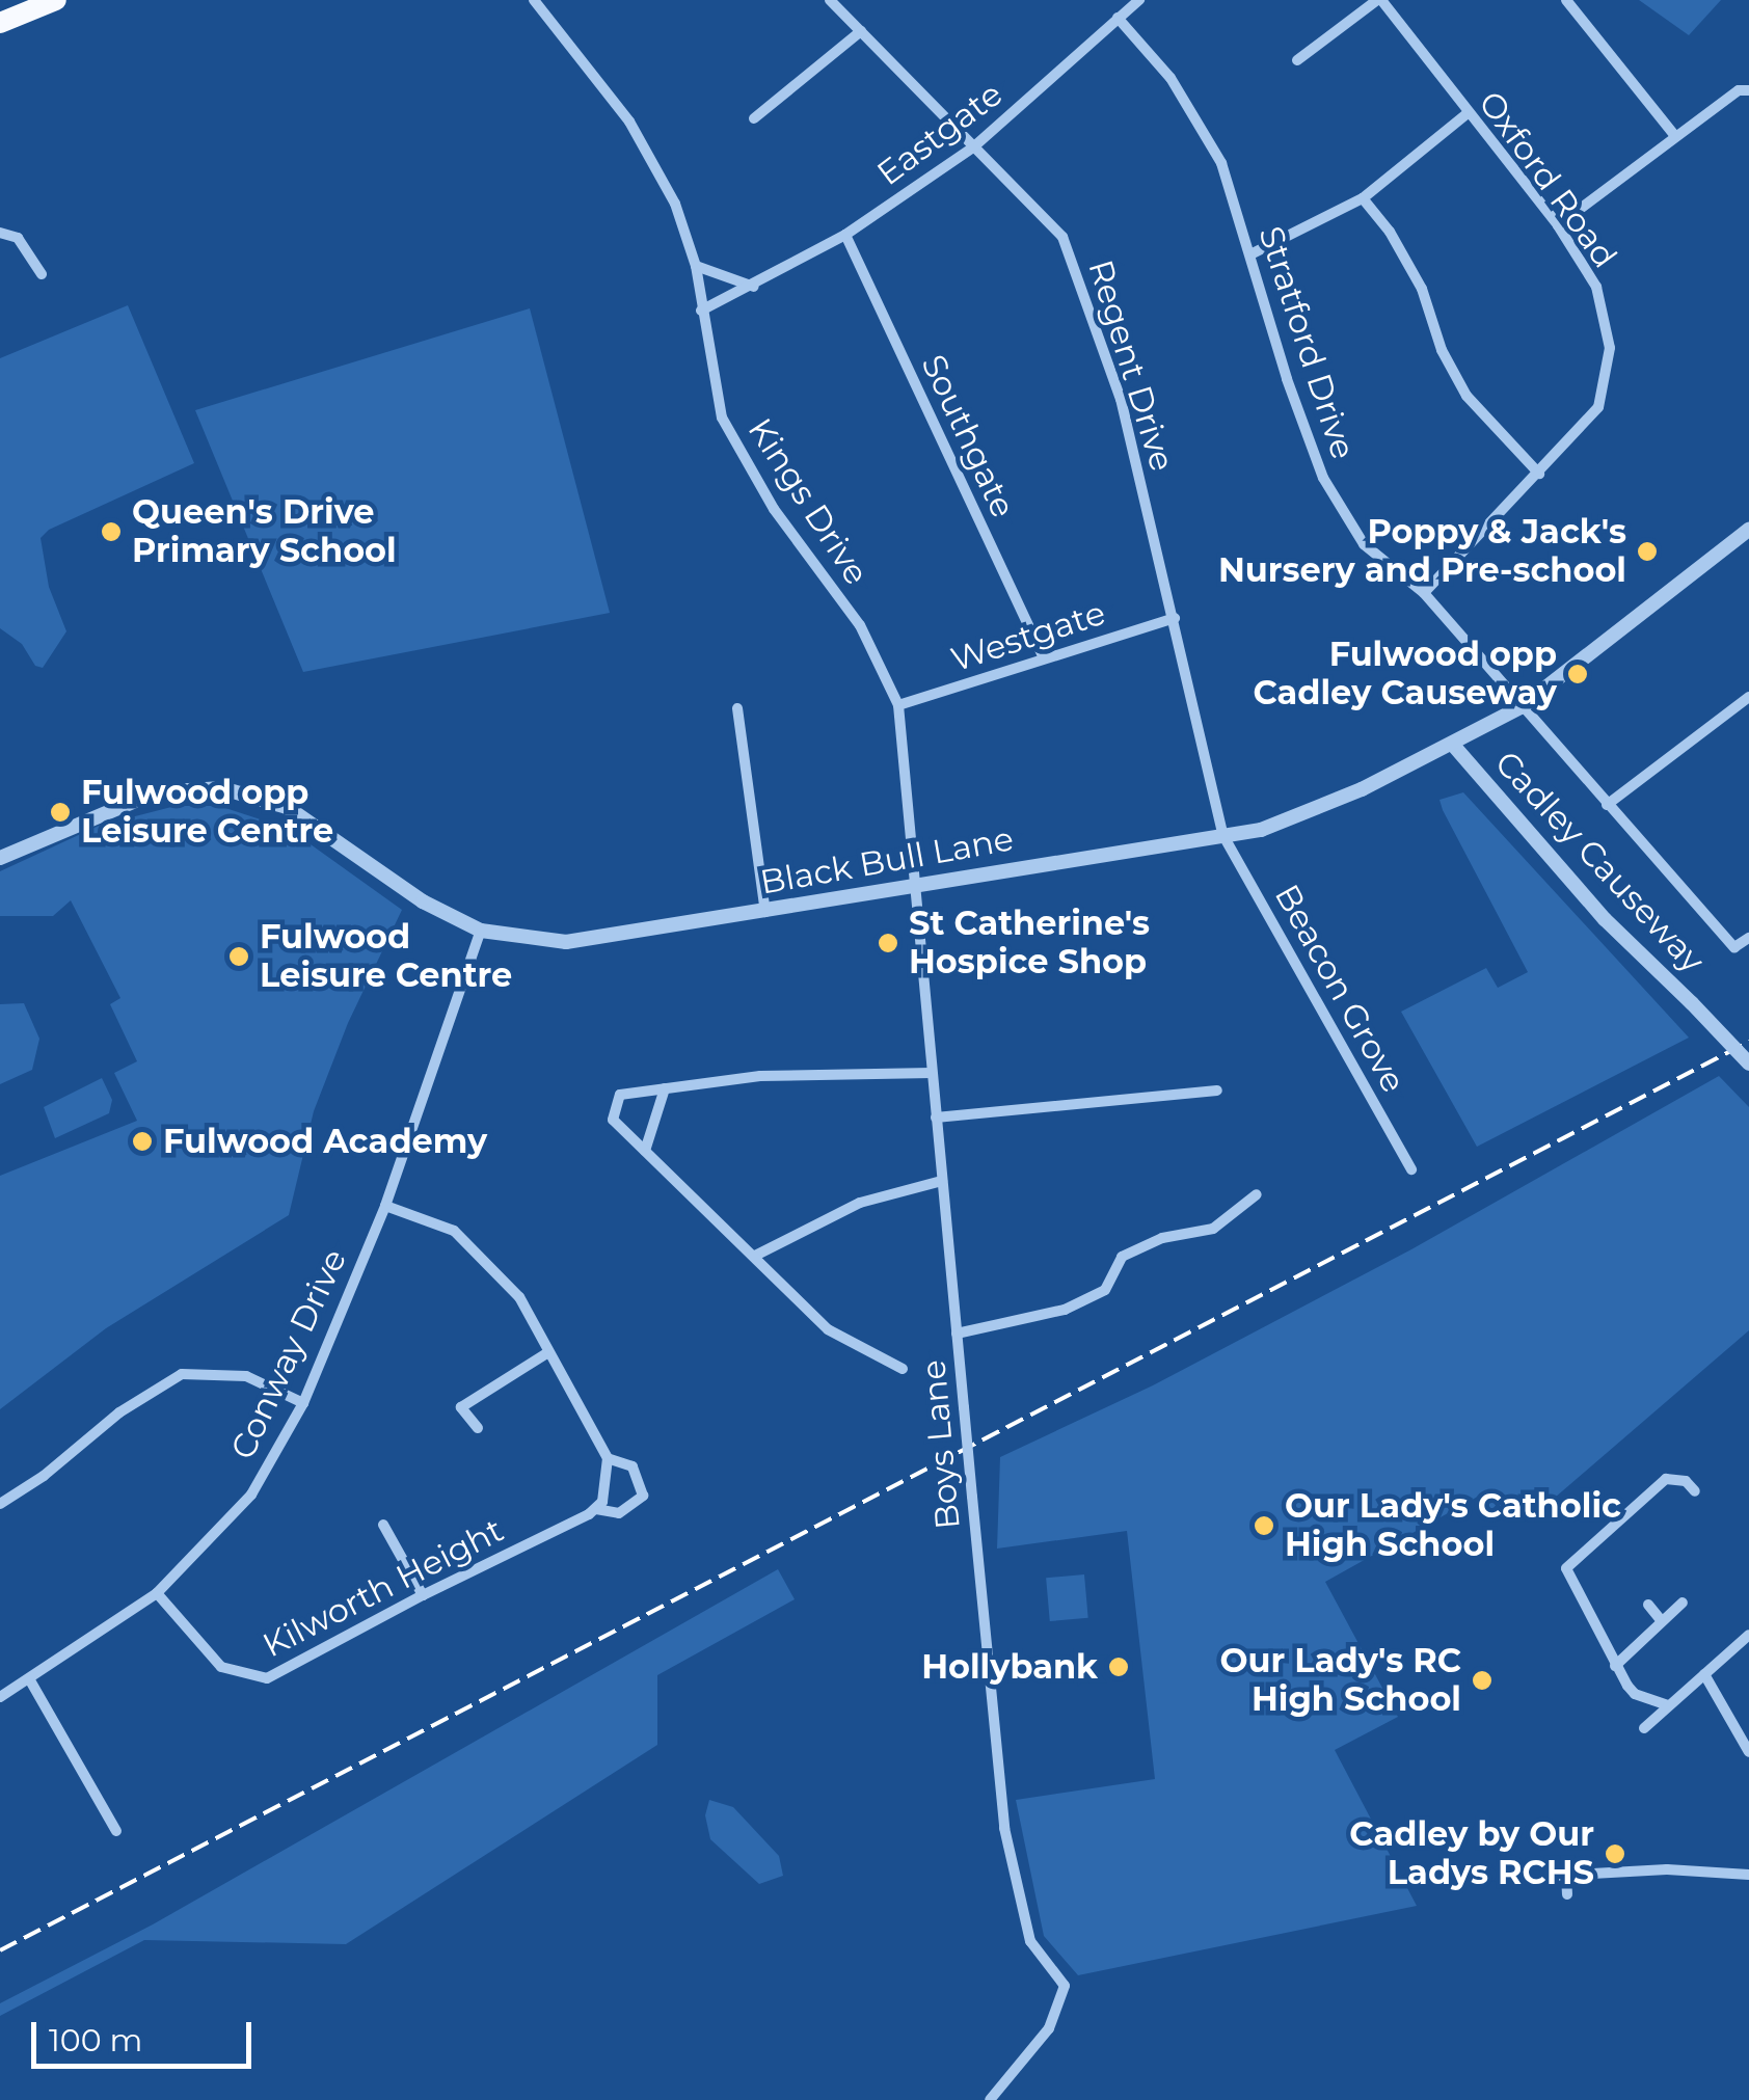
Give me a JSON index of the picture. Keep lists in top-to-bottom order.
{
  "streets": {
    "street": [
      "Eastgate",
      "Oxford Road",
      "Stratford Drive",
      "Regent Drive",
      "Southgate",
      "Kings Drive",
      "Westgate",
      "Black Bull Lane",
      "Cadley Causeway",
      "Beacon Grove",
      "Conway Drive",
      "Boys Lane",
      "Kilworth Height"
    ]
  },
  "crossings": [
    ["Eastgate", "Stratford Drive"],
    ["Eastgate", "Regent Drive"],
    ["Eastgate", "Southgate"],
    ["Eastgate", "Kings Drive"],
    ["Oxford Road", "Stratford Drive"],
    ["Stratford Drive", "Black Bull Lane"],
    ["Regent Drive", "Westgate"],
    ["Regent Drive", "Black Bull Lane"],
    ["Regent Drive", "Beacon Grove"],
    ["Southgate", "Westgate"],
    ["Kings Drive", "Westgate"],
    ["Kings Drive", "Black Bull Lane"],
    ["Kings Drive", "Boys Lane"],
    ["Black Bull Lane", "Cadley Causeway"],
    ["Black Bull Lane", "Beacon Grove"],
    ["Black Bull Lane", "Conway Drive"],
    ["Black Bull Lane", "Boys Lane"],
    ["Conway Drive", "Kilworth Height"]
  ],
  "places": [
    "Queen's Drive Primary School",
    "Poppy & Jack's Nursery and Pre-school",
    "Fulwood opp Cadley Causeway",
    "Fulwood opp Leisure Centre",
    "St Catherine's Hospice Shop",
    "Fulwood Leisure Centre",
    "Fulwood Academy",
    "Our Lady's Catholic High School",
    "Hollybank",
    "Our Lady's RC High School",
    "Cadley by Our Ladys RCHS"
  ],
  "scale_bar": "100 m"
}
